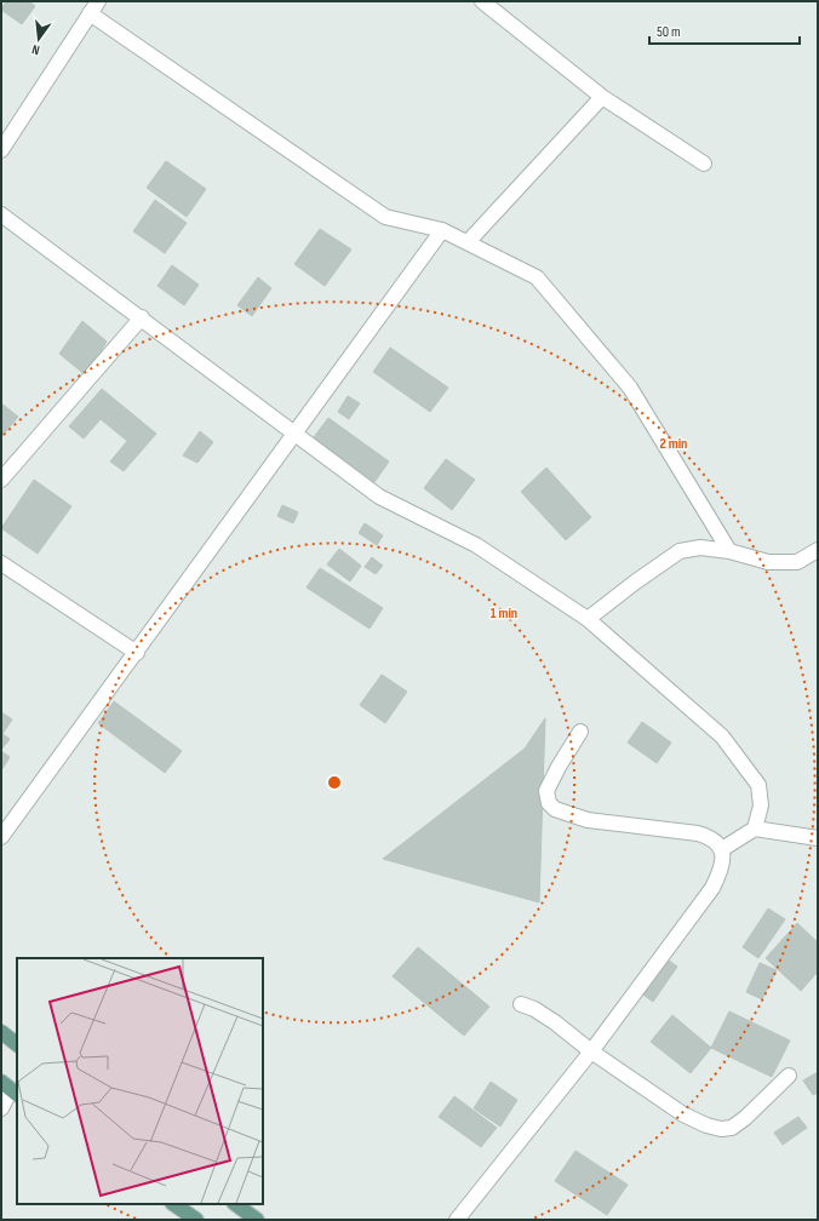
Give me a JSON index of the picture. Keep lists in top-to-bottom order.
{
  "scale_bar": "50 m",
  "north": "bottom",
  "rings": ["2 min", "1 min"]
}
